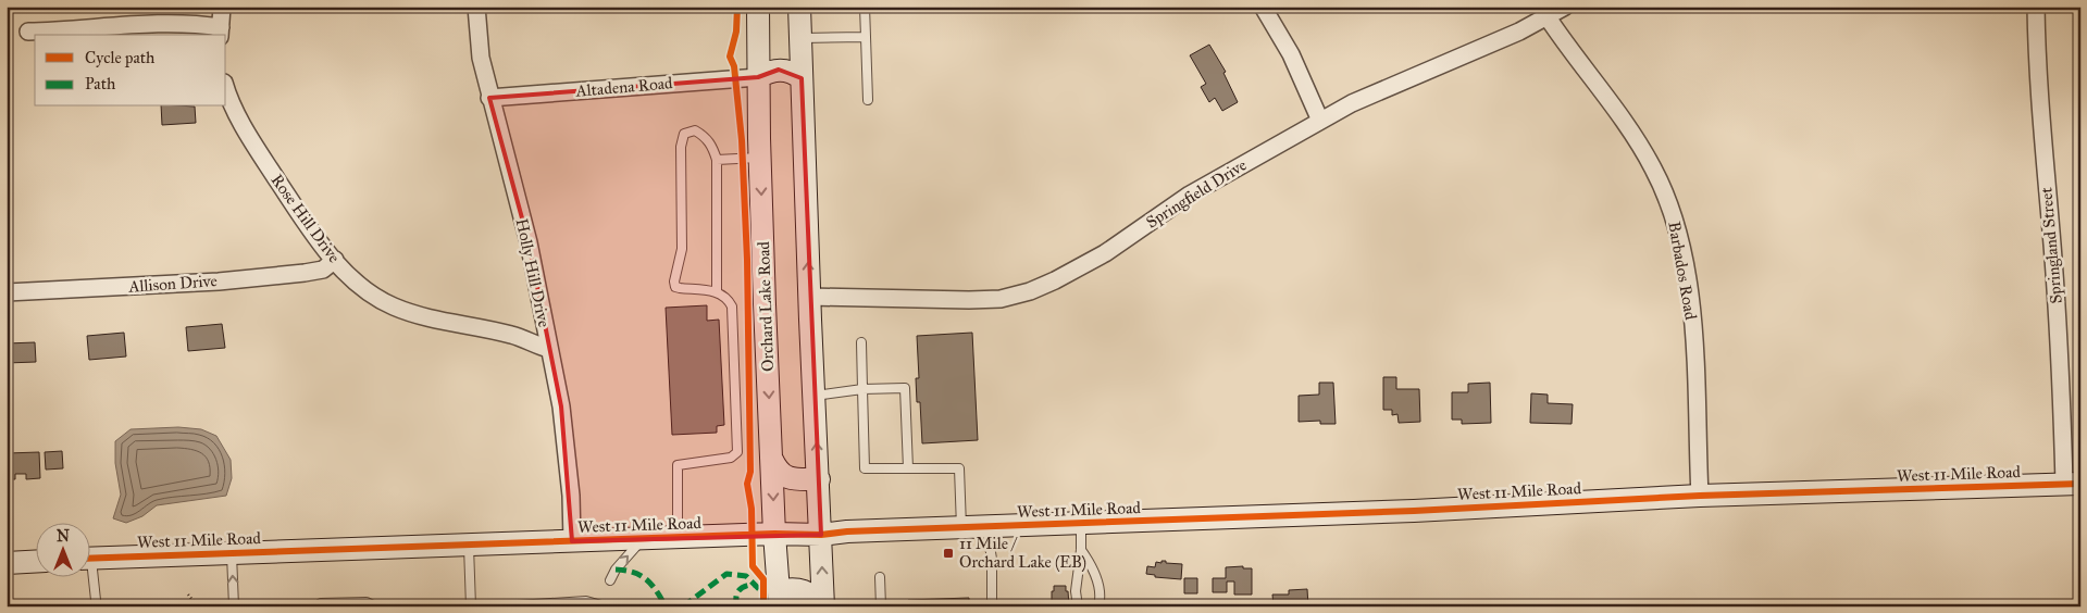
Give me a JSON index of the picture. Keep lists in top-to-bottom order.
{
  "streets": {
    "street": [
      "Altadena Road",
      "Springfield Drive",
      "Rose Hill Drive",
      "Springland Street",
      "Barbados Road",
      "Holly Hill Drive",
      "Allison Drive",
      "Orchard Lake Road",
      "West 11 Mile Road"
    ]
  },
  "crossings": [
    ["Altadena Road", "Holly Hill Drive"],
    ["Altadena Road", "Orchard Lake Road"],
    ["Springfield Drive", "Barbados Road"],
    ["Rose Hill Drive", "Holly Hill Drive"],
    ["Rose Hill Drive", "Allison Drive"],
    ["Springland Street", "West 11 Mile Road"],
    ["Barbados Road", "West 11 Mile Road"],
    ["Holly Hill Drive", "West 11 Mile Road"],
    ["Orchard Lake Road", "West 11 Mile Road"]
  ],
  "places": {
    "transit": ["11 Mile / Orchard Lake (EB)"]
  },
  "legend": ["Cycle path", "Path"],
  "north": "top"
}
